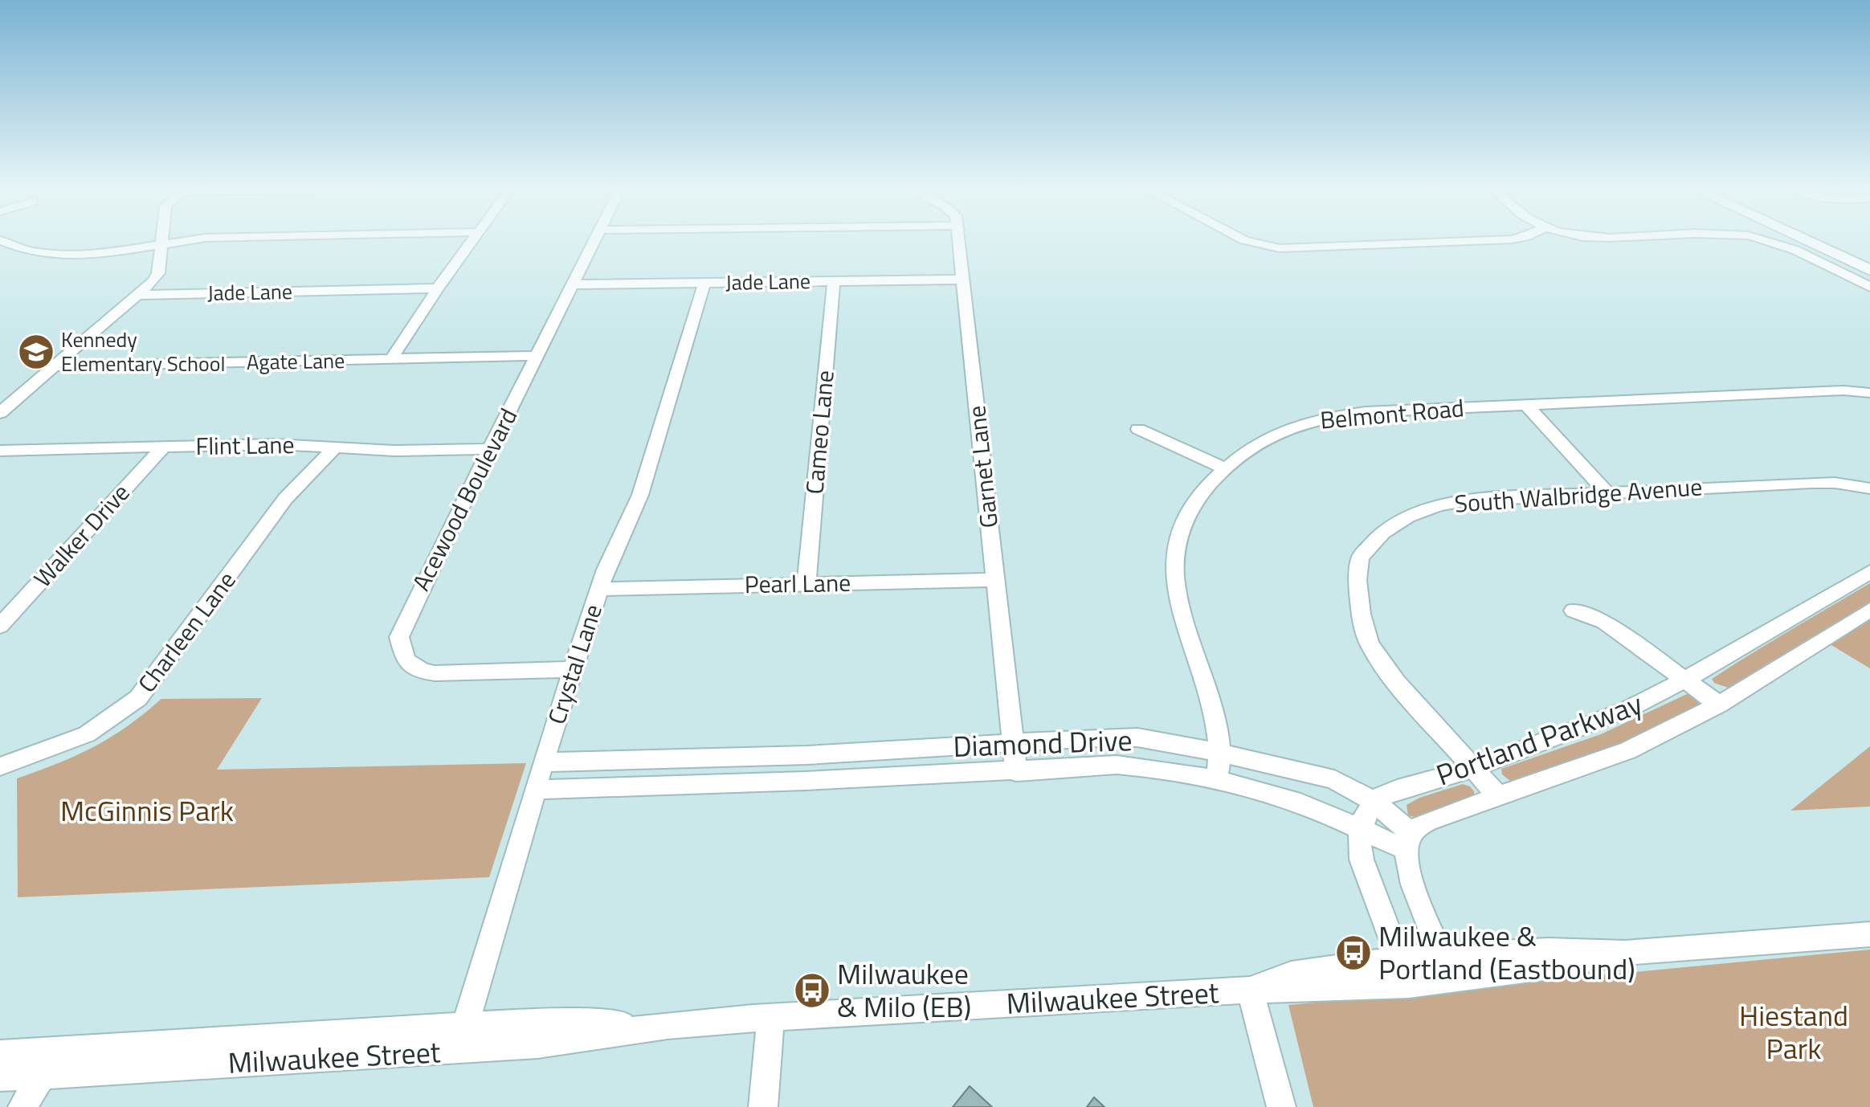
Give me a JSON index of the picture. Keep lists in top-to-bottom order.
{
  "streets": {
    "street": [
      "Jade Lane",
      "Agate Lane",
      "Belmont Road",
      "Cameo Lane",
      "Flint Lane",
      "Garnet Lane",
      "South Walbridge Avenue",
      "Acewood Boulevard",
      "Walker Drive",
      "Pearl Lane",
      "Charleen Lane",
      "Crystal Lane",
      "Portland Parkway",
      "Diamond Drive",
      "Milwaukee Street"
    ]
  },
  "crossings": [
    ["Jade Lane", "Cameo Lane"],
    ["Jade Lane", "Garnet Lane"],
    ["Jade Lane", "Acewood Boulevard"],
    ["Jade Lane", "Crystal Lane"],
    ["Agate Lane", "Acewood Boulevard"],
    ["Belmont Road", "Diamond Drive"],
    ["Cameo Lane", "Pearl Lane"],
    ["Flint Lane", "Acewood Boulevard"],
    ["Flint Lane", "Walker Drive"],
    ["Flint Lane", "Charleen Lane"],
    ["Garnet Lane", "Pearl Lane"],
    ["Garnet Lane", "Diamond Drive"],
    ["South Walbridge Avenue", "Portland Parkway"],
    ["Acewood Boulevard", "Crystal Lane"],
    ["Pearl Lane", "Crystal Lane"],
    ["Crystal Lane", "Diamond Drive"],
    ["Crystal Lane", "Milwaukee Street"],
    ["Portland Parkway", "Diamond Drive"]
  ],
  "parks": ["McGinnis Park", "Hiestand Park"],
  "places": {
    "school or university": ["Kennedy Elementary School"],
    "bus stop": ["Milwaukee & Portland (Eastbound)", "Milwaukee & Milo (EB)"]
  }
}
